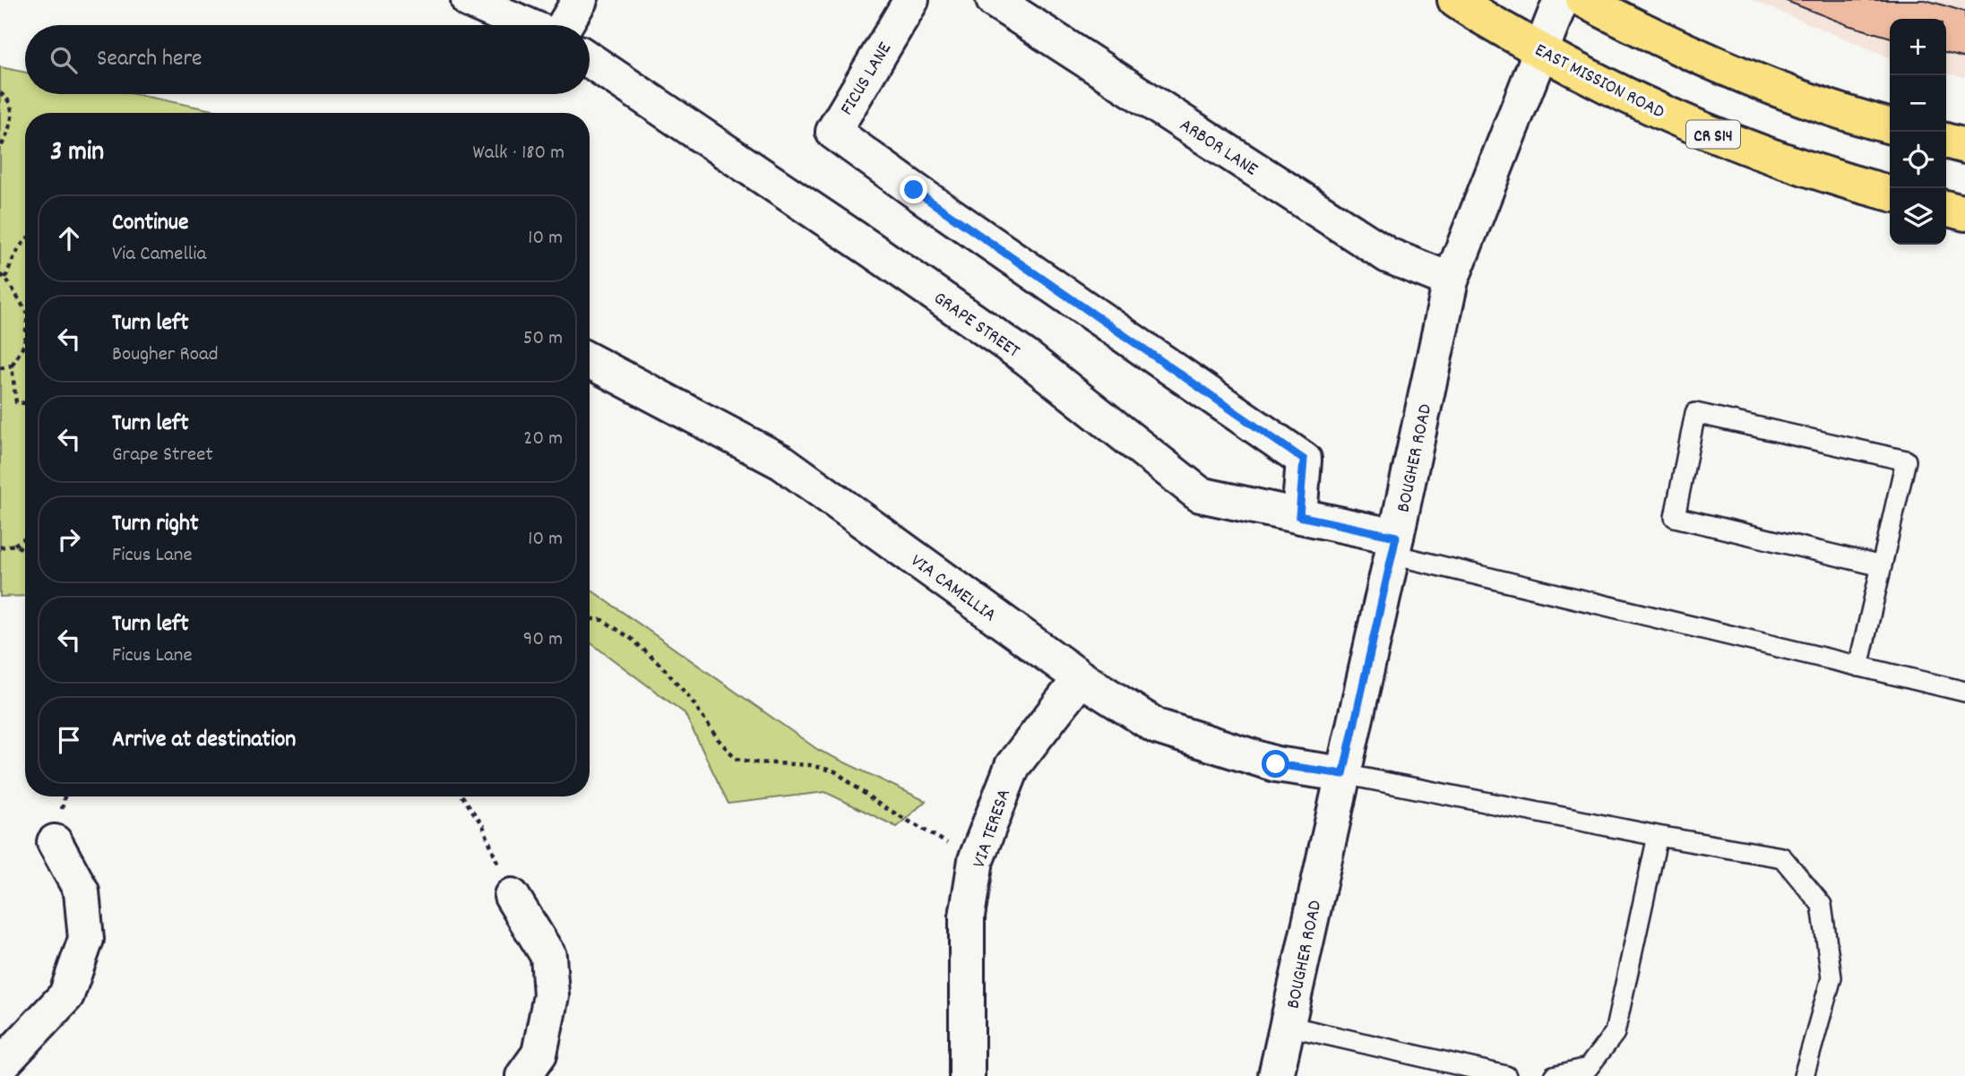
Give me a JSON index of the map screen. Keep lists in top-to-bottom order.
{
  "streets": {
    "main road": ["EAST MISSION ROAD", "CR S14"],
    "street": [
      "FICUS LANE",
      "ARBOR LANE",
      "GRAPE STREET",
      "BOUGHER ROAD",
      "VIA CAMELLIA",
      "VIA TERESA"
    ]
  },
  "crossings": [
    ["FICUS LANE", "GRAPE STREET"],
    ["EAST MISSION ROAD", "BOUGHER ROAD"],
    ["ARBOR LANE", "BOUGHER ROAD"],
    ["GRAPE STREET", "BOUGHER ROAD"],
    ["BOUGHER ROAD", "VIA CAMELLIA"],
    ["VIA CAMELLIA", "VIA TERESA"]
  ],
  "page": {
    "map_buttons": ["+", "−"],
    "search": "Search here",
    "heading": ["3 min", "Walk · 180 m"],
    "list": [
      ["Continue", "Via Camellia", "10 m"],
      ["Turn left", "Bougher Road", "50 m"],
      ["Turn left", "Grape Street", "20 m"],
      ["Turn right", "Ficus Lane", "10 m"],
      ["Turn left", "Ficus Lane", "90 m"],
      "Arrive at destination"
    ]
  }
}
